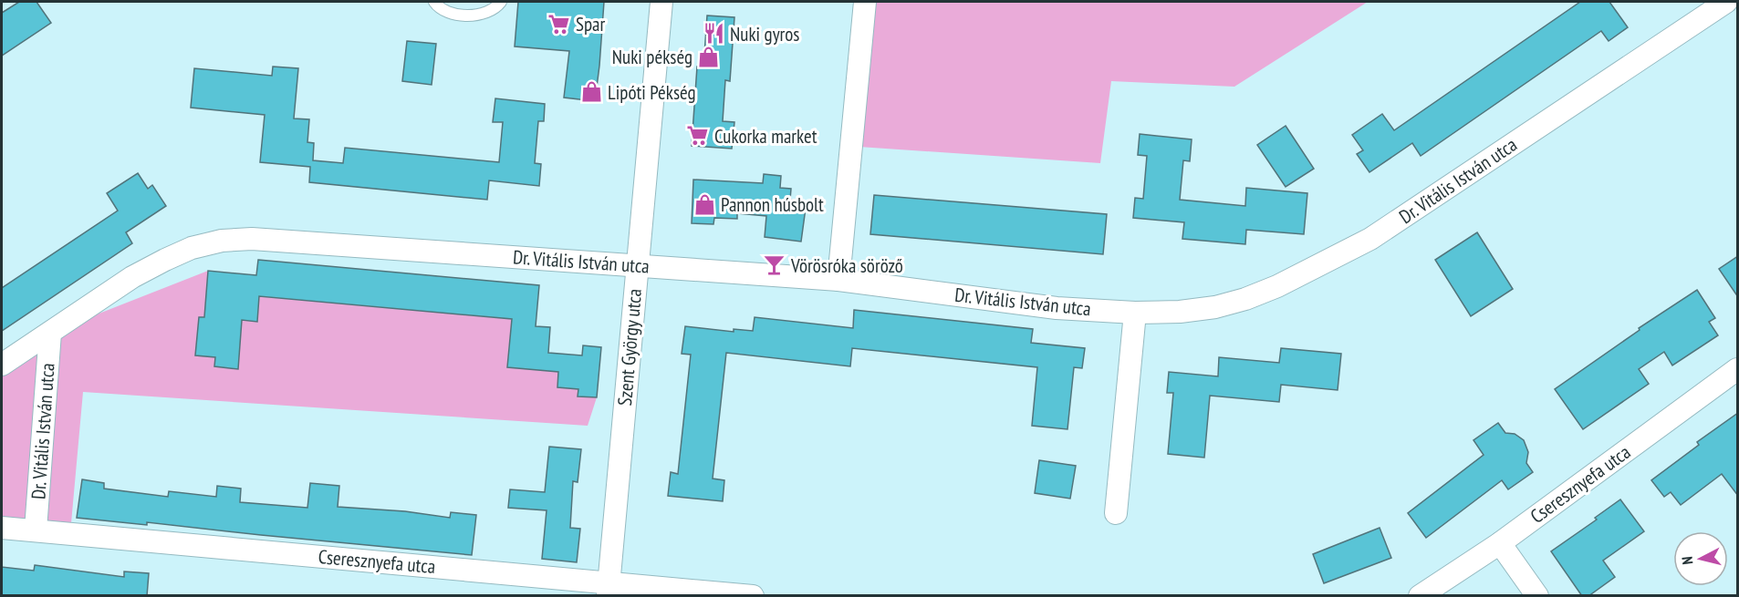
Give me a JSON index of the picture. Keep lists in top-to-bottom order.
{
  "streets": {
    "street": ["Dr. Vitális István utca", "Szent György utca", "Cseresznyefa utca"]
  },
  "crossings": [
    ["Dr. Vitális István utca", "Szent György utca"],
    ["Dr. Vitális István utca", "Cseresznyefa utca"],
    ["Szent György utca", "Cseresznyefa utca"]
  ],
  "places": {
    "supermarket": ["Spar", "Cukorka market"],
    "restaurant": ["Nuki gyros"],
    "shop": ["Nuki pékség", "Lipóti Pékség", "Pannon húsbolt"],
    "bar": ["Vörösróka söröző"]
  },
  "north": "left"
}
